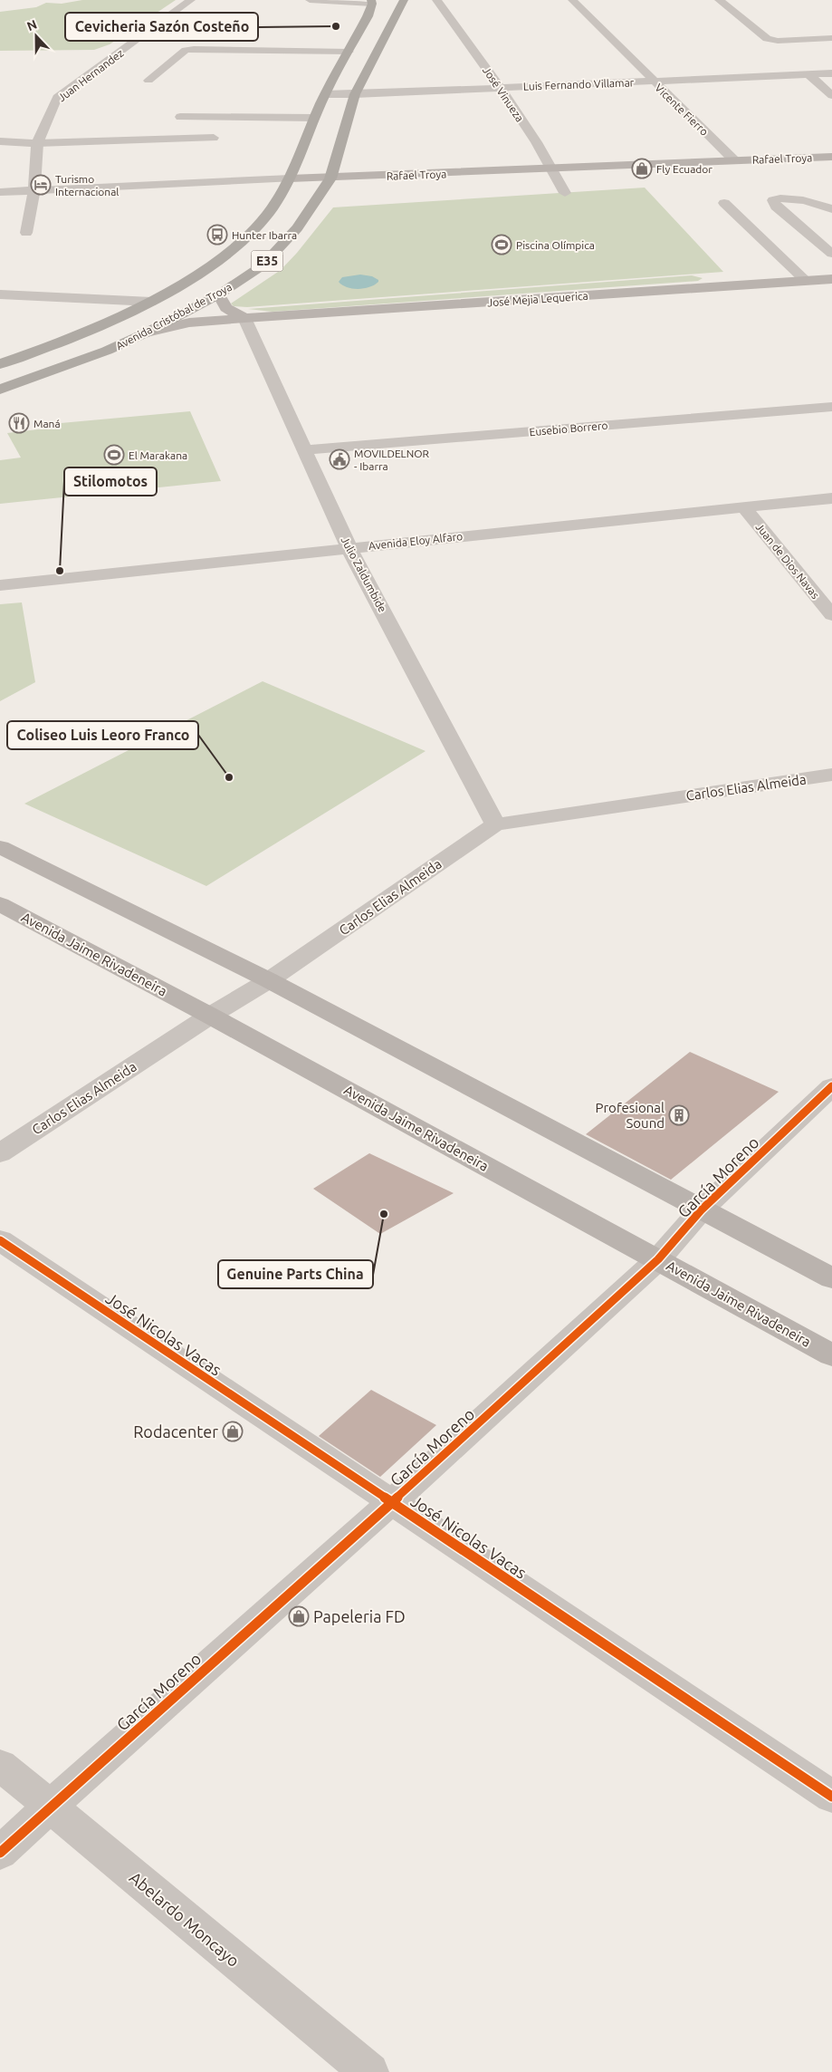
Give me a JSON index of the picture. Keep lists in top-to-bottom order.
{
  "streets": {
    "highway": ["E35", "Avenida Cristóbal de Troya"],
    "street": [
      "Juan Hernandez",
      "Luis Fernando Villamar",
      "José Vinueza",
      "Vicente Fierro",
      "Rafael Troya",
      "José Mejia Lequerica",
      "Eusebio Borrero",
      "Avenida Eloy Alfaro",
      "Juan de Dios Navas",
      "Julio Zaldumbide",
      "Carlos Elias Almeida",
      "Avenida Jaime Rivadeneira",
      "García Moreno",
      "José Nicolas Vacas",
      "Abelardo Moncayo"
    ]
  },
  "crossings": [
    ["Juan Hernandez", "Rafael Troya"],
    ["Luis Fernando Villamar", "José Vinueza"],
    ["Luis Fernando Villamar", "Vicente Fierro"],
    ["Luis Fernando Villamar", "Avenida Cristóbal de Troya"],
    ["José Vinueza", "Rafael Troya"],
    ["Vicente Fierro", "Rafael Troya"],
    ["Rafael Troya", "Avenida Cristóbal de Troya"],
    ["José Mejia Lequerica", "Avenida Cristóbal de Troya"],
    ["José Mejia Lequerica", "Julio Zaldumbide"],
    ["Eusebio Borrero", "Julio Zaldumbide"],
    ["Avenida Eloy Alfaro", "Juan de Dios Navas"],
    ["Avenida Eloy Alfaro", "Julio Zaldumbide"],
    ["Julio Zaldumbide", "Carlos Elias Almeida"],
    ["Carlos Elias Almeida", "Avenida Jaime Rivadeneira"],
    ["Avenida Jaime Rivadeneira", "García Moreno"],
    ["García Moreno", "José Nicolas Vacas"],
    ["García Moreno", "Abelardo Moncayo"]
  ],
  "places": {
    "other": [
      "Cevicheria Sazón Costeño",
      "Stilomotos",
      "Coliseo Luis Leoro Franco",
      "Genuine Parts China"
    ],
    "shop": ["Fly Ecuador", "Rodacenter", "Papeleria FD"],
    "hotel": ["Turismo Internacional"],
    "bus stop": ["Hunter Ibarra"],
    "sports": ["Piscina Olímpica", "El Marakana"],
    "restaurant": ["Maná"],
    "public building": ["MOVILDELNOR - Ibarra"],
    "building": ["Profesional Sound"]
  },
  "north": "top"
}
